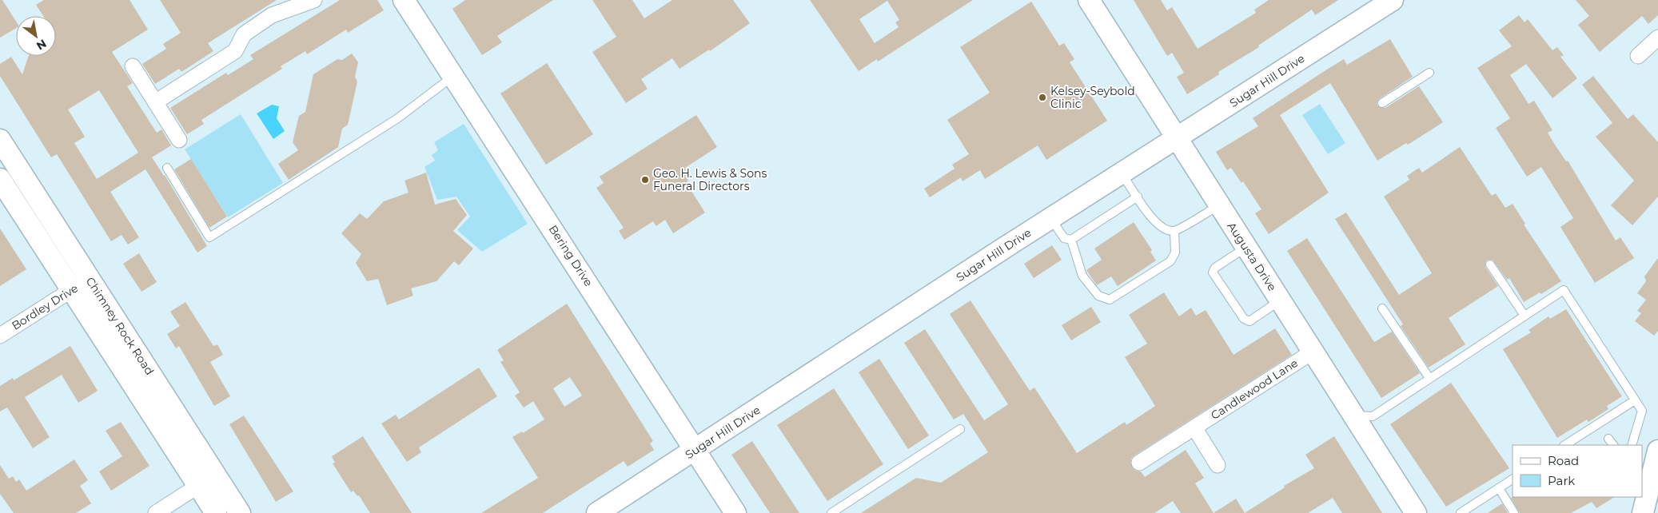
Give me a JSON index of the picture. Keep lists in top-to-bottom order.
{
  "streets": {
    "street": [
      "Sugar Hill Drive",
      "Bering Drive",
      "Augusta Drive",
      "Bordley Drive",
      "Chimney Rock Road",
      "Candlewood Lane"
    ]
  },
  "crossings": [
    ["Sugar Hill Drive", "Bering Drive"],
    ["Sugar Hill Drive", "Augusta Drive"],
    ["Augusta Drive", "Candlewood Lane"],
    ["Bordley Drive", "Chimney Rock Road"]
  ],
  "places": ["Kelsey-Seybold Clinic", "Geo. H. Lewis & Sons Funeral Directors"],
  "legend": ["Road", "Park"],
  "north": "bottom right"
}
